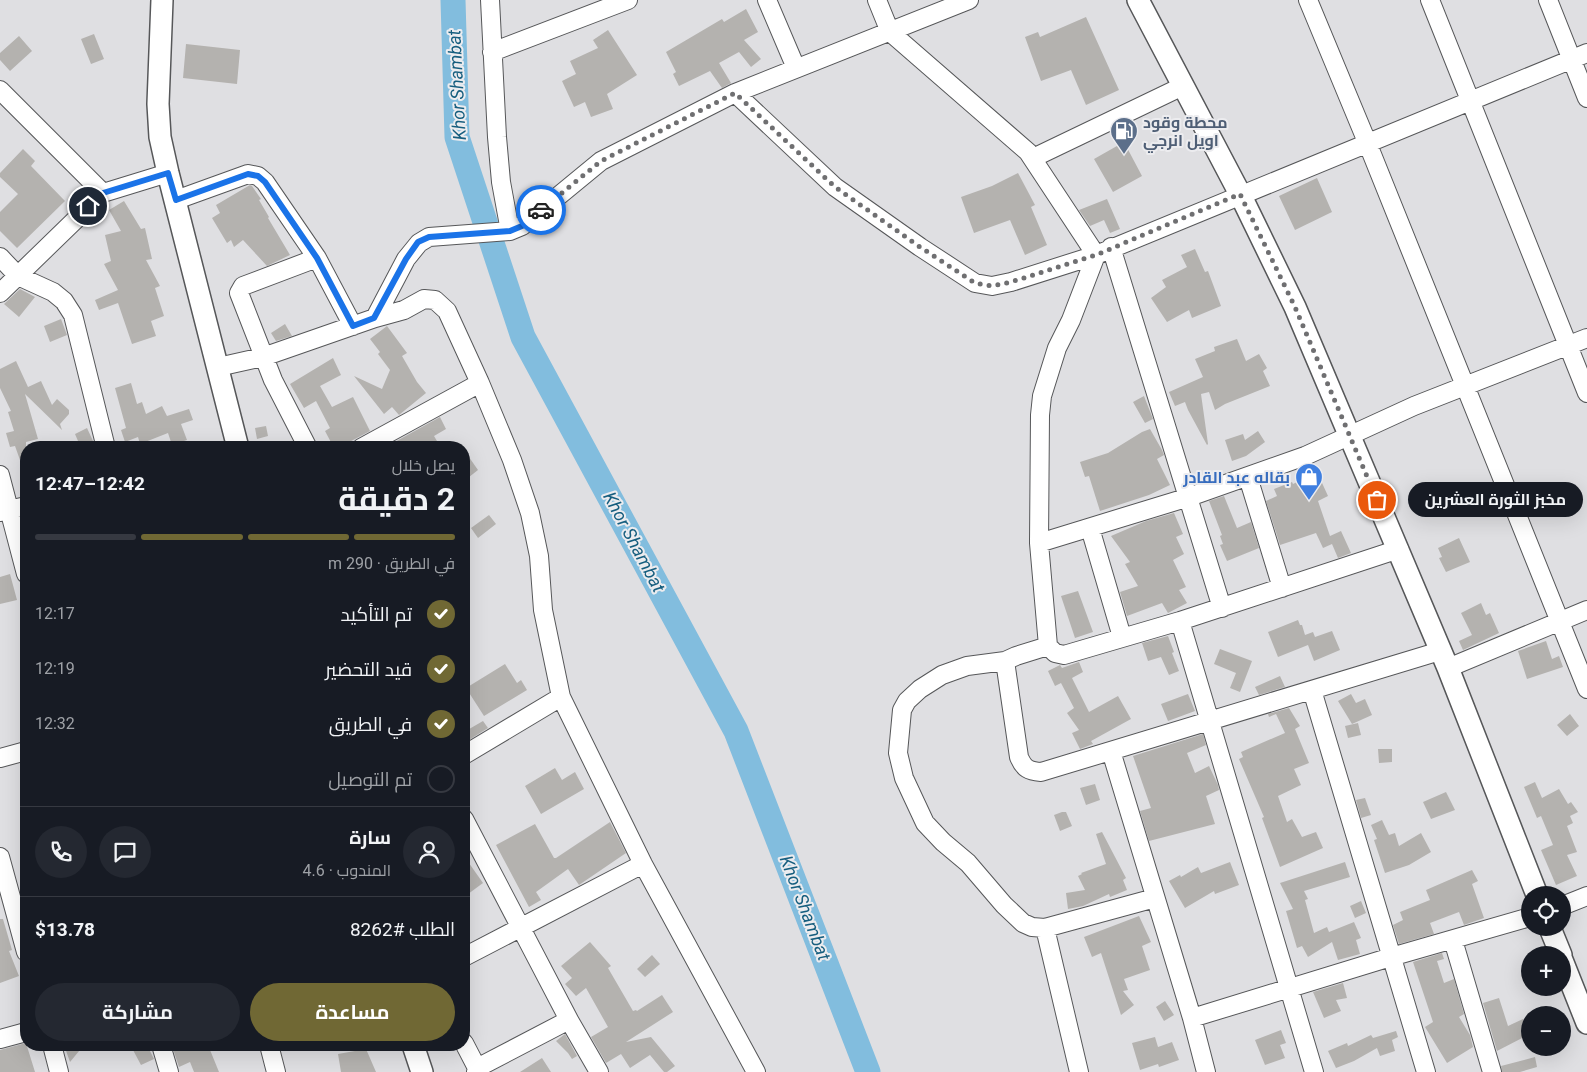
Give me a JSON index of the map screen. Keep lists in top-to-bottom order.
{
  "water": ["Khor Shambat"],
  "places": {
    "fuel station": ["محطة وقود اويل انرجي"],
    "other": ["مخبز الثورة العشرين"],
    "shop": ["بقاله عبد القادر"]
  },
  "page": {
    "heading": ["2 دقيقة", "يصل خلال", "12:42–12:47"],
    "panel": [
      "سارة",
      "المندوب · 4.6",
      "الطلب #8262",
      "$13.78"
    ],
    "bubble": "مخبز الثورة العشرين",
    "bar": "في الطريق · 290 m",
    "list": [
      ["تم التأكيد", "12:17"],
      ["قيد التحضير", "12:19"],
      ["في الطريق", "12:32"],
      "تم التوصيل"
    ],
    "map_buttons": ["+", "−"],
    "buttons": ["مساعدة", "مشاركة"]
  }
}
